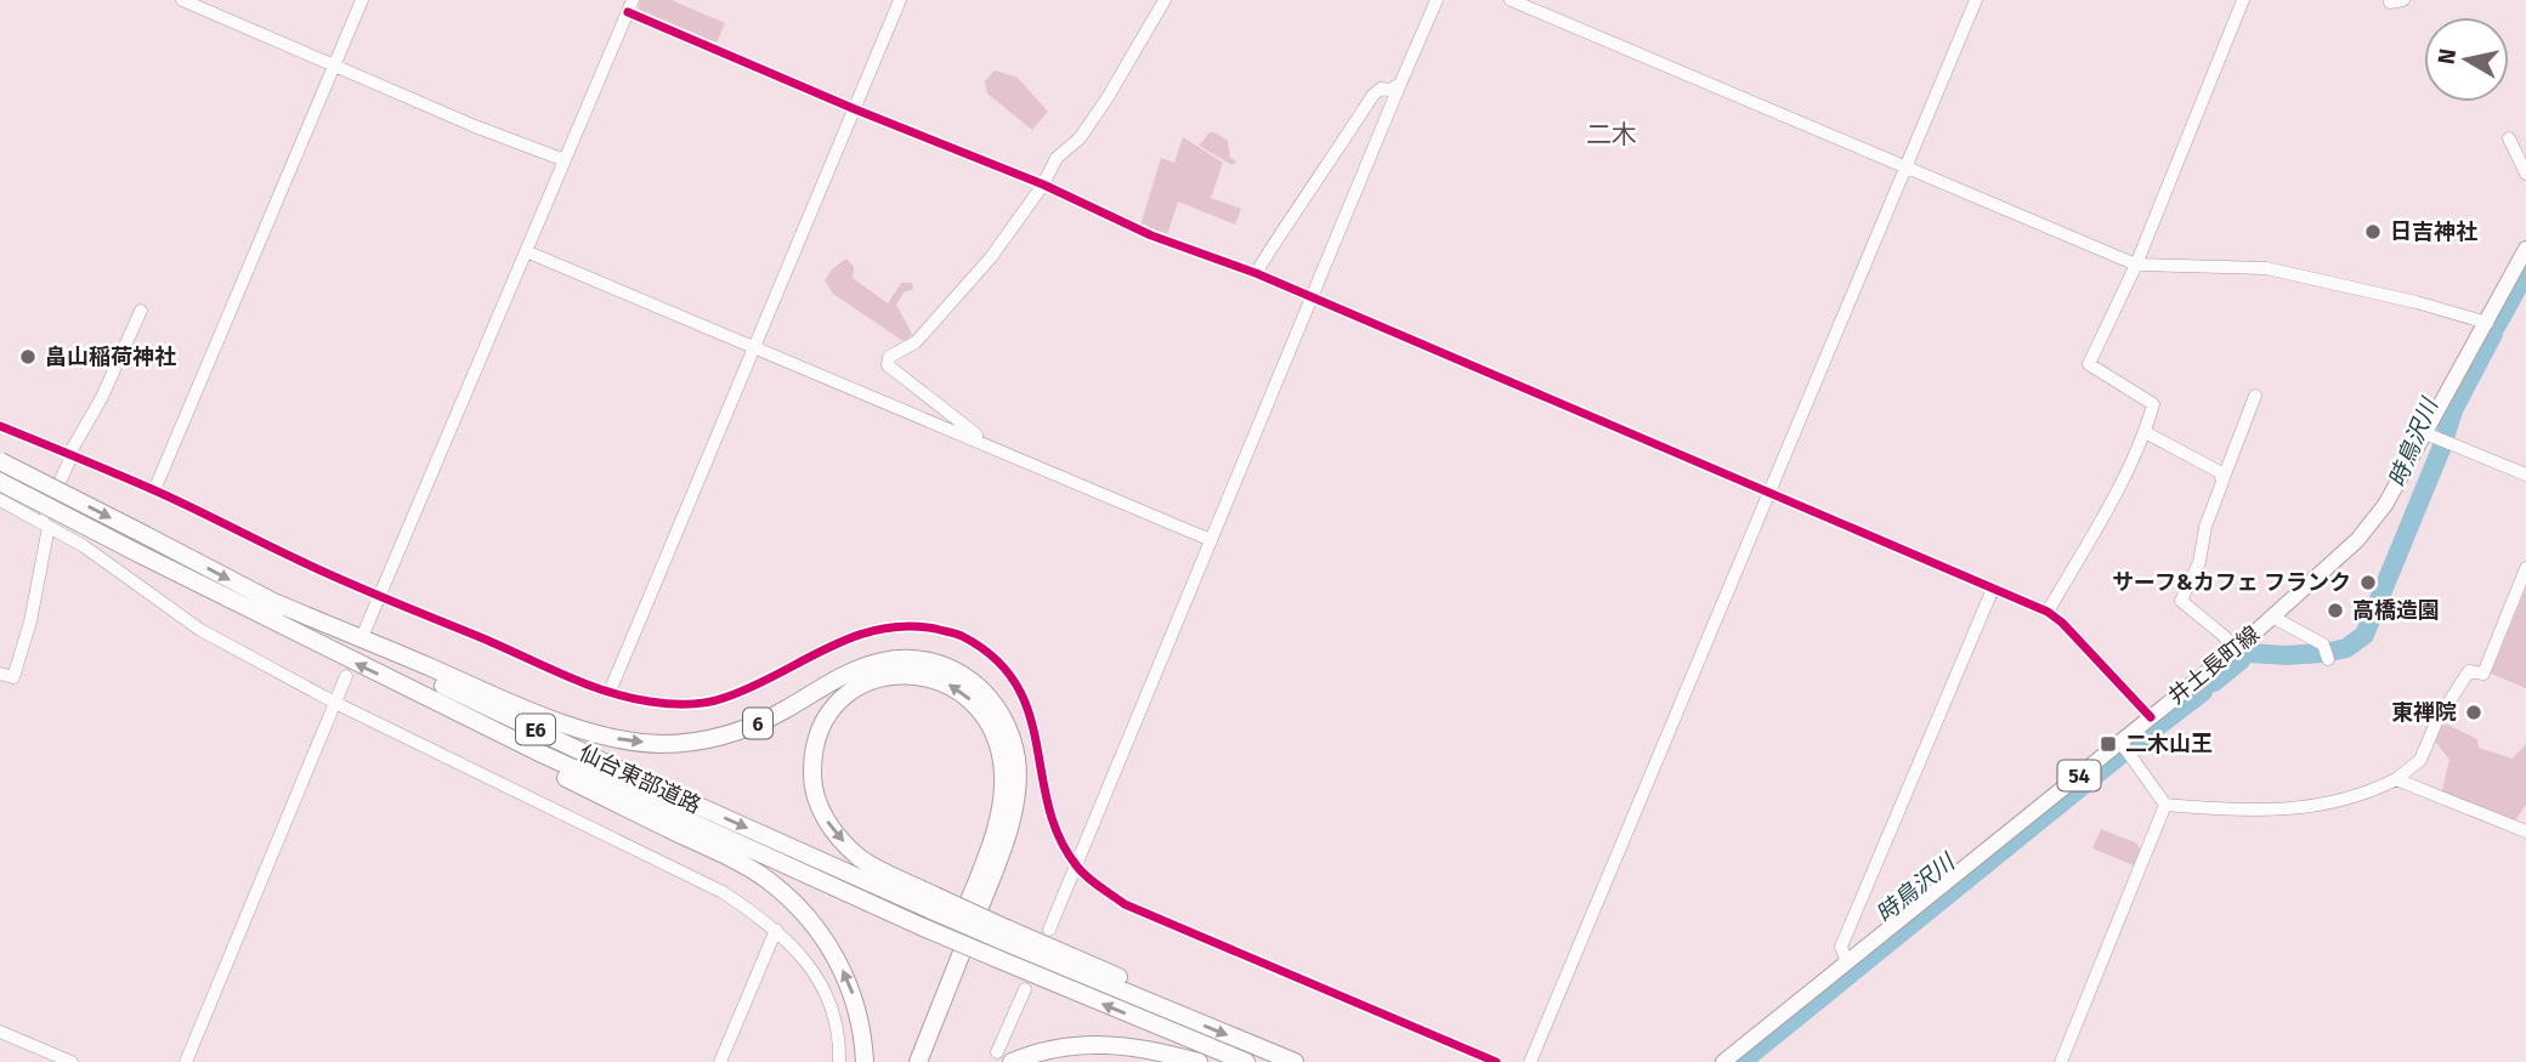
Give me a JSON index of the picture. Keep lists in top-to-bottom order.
{
  "streets": {
    "highway": ["6", "E6", "仙台東部道路"],
    "main road": ["井土長町線", "54"]
  },
  "crossings": [
    ["6", "仙台東部道路"]
  ],
  "districts": ["二木"],
  "water": ["時鳥沢川"],
  "places": {
    "other": [
      "日吉神社",
      "畠山稲荷神社",
      "サーフ&カフェ フランク",
      "高橋造園",
      "東禅院"
    ],
    "transit": ["二木山王"]
  },
  "north": "left"
}
